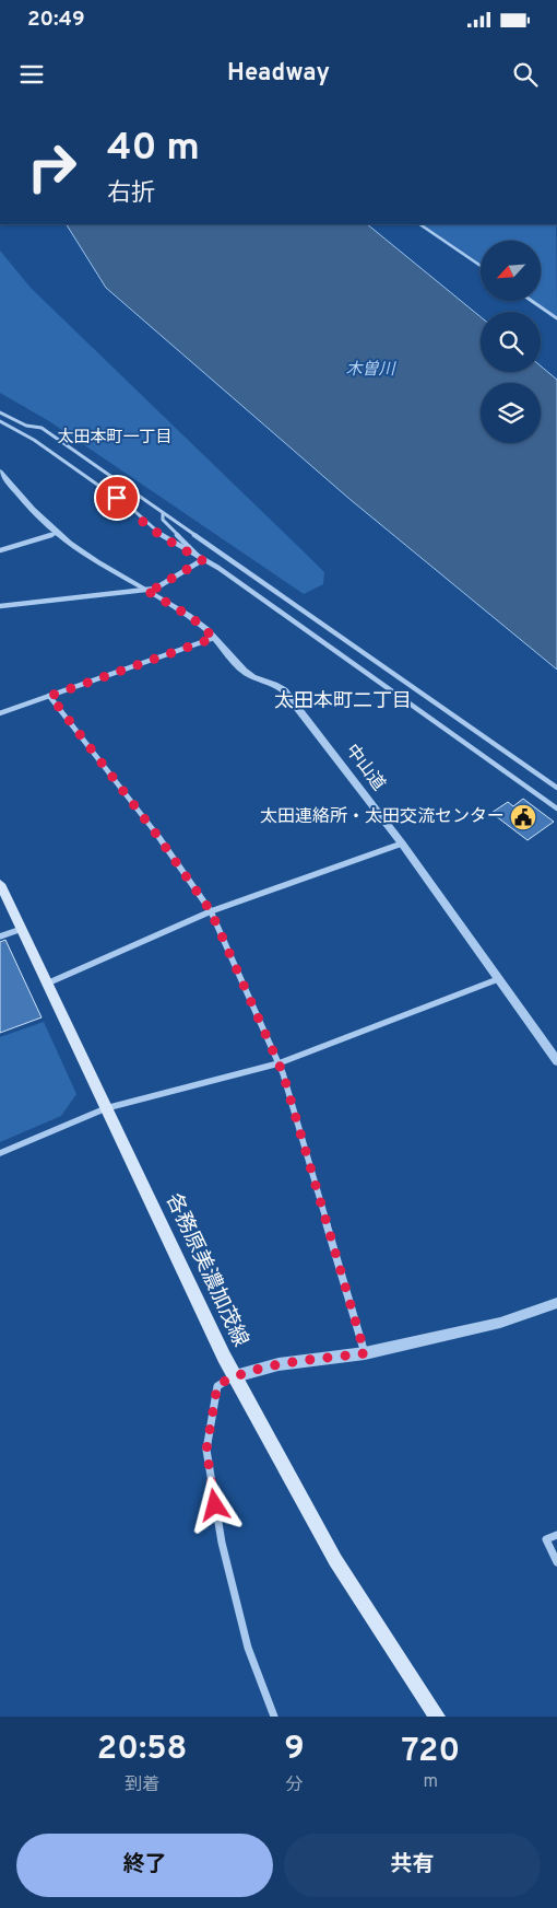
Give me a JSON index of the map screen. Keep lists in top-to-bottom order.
{
  "streets": {
    "main road": ["各務原美濃加茂線"],
    "street": ["中山道"]
  },
  "districts": ["太田本町一丁目", "太田本町二丁目"],
  "water": ["木曽川"],
  "places": {
    "public building": ["太田連絡所・太田交流センター"]
  },
  "north": "bottom left",
  "page": {
    "status": "20:49",
    "header": "Headway",
    "turn": ["40 m", "右折"],
    "eta": [
      "20:58",
      "到着",
      "9",
      "分",
      "720",
      "m"
    ],
    "buttons": ["終了", "共有"]
  }
}
